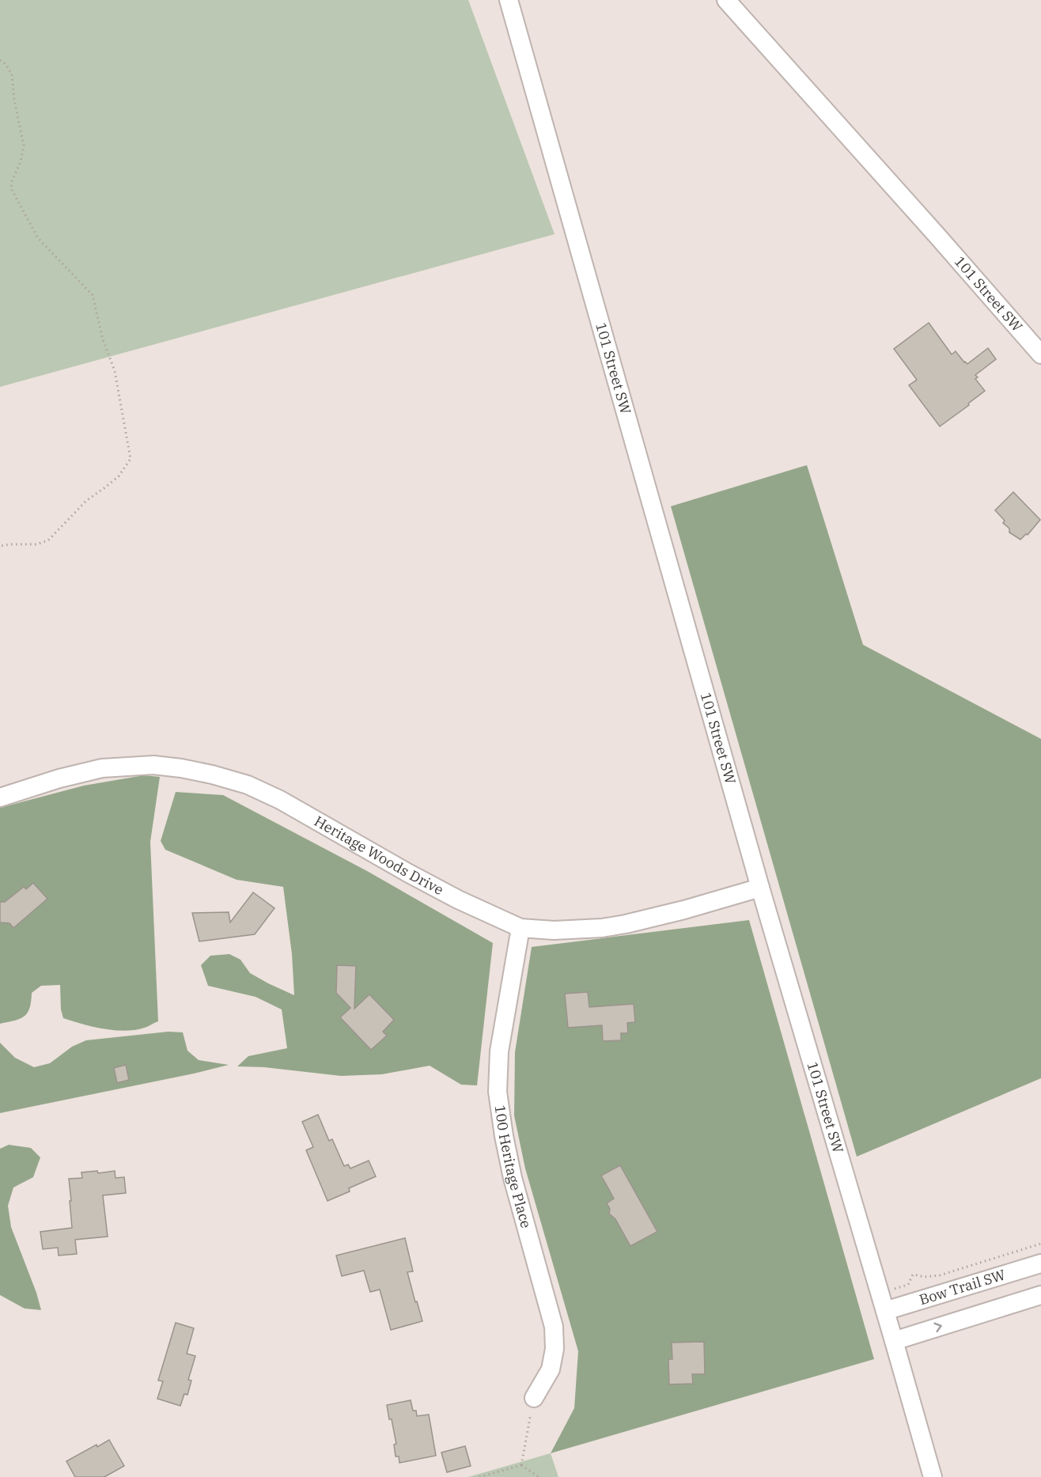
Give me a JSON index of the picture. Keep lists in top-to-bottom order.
{
  "streets": {
    "street": [
      "101 Street SW",
      "Heritage Woods Drive",
      "100 Heritage Place",
      "Bow Trail SW"
    ]
  },
  "crossings": [
    ["101 Street SW", "Heritage Woods Drive"],
    ["101 Street SW", "Bow Trail SW"],
    ["Heritage Woods Drive", "100 Heritage Place"]
  ]
}
